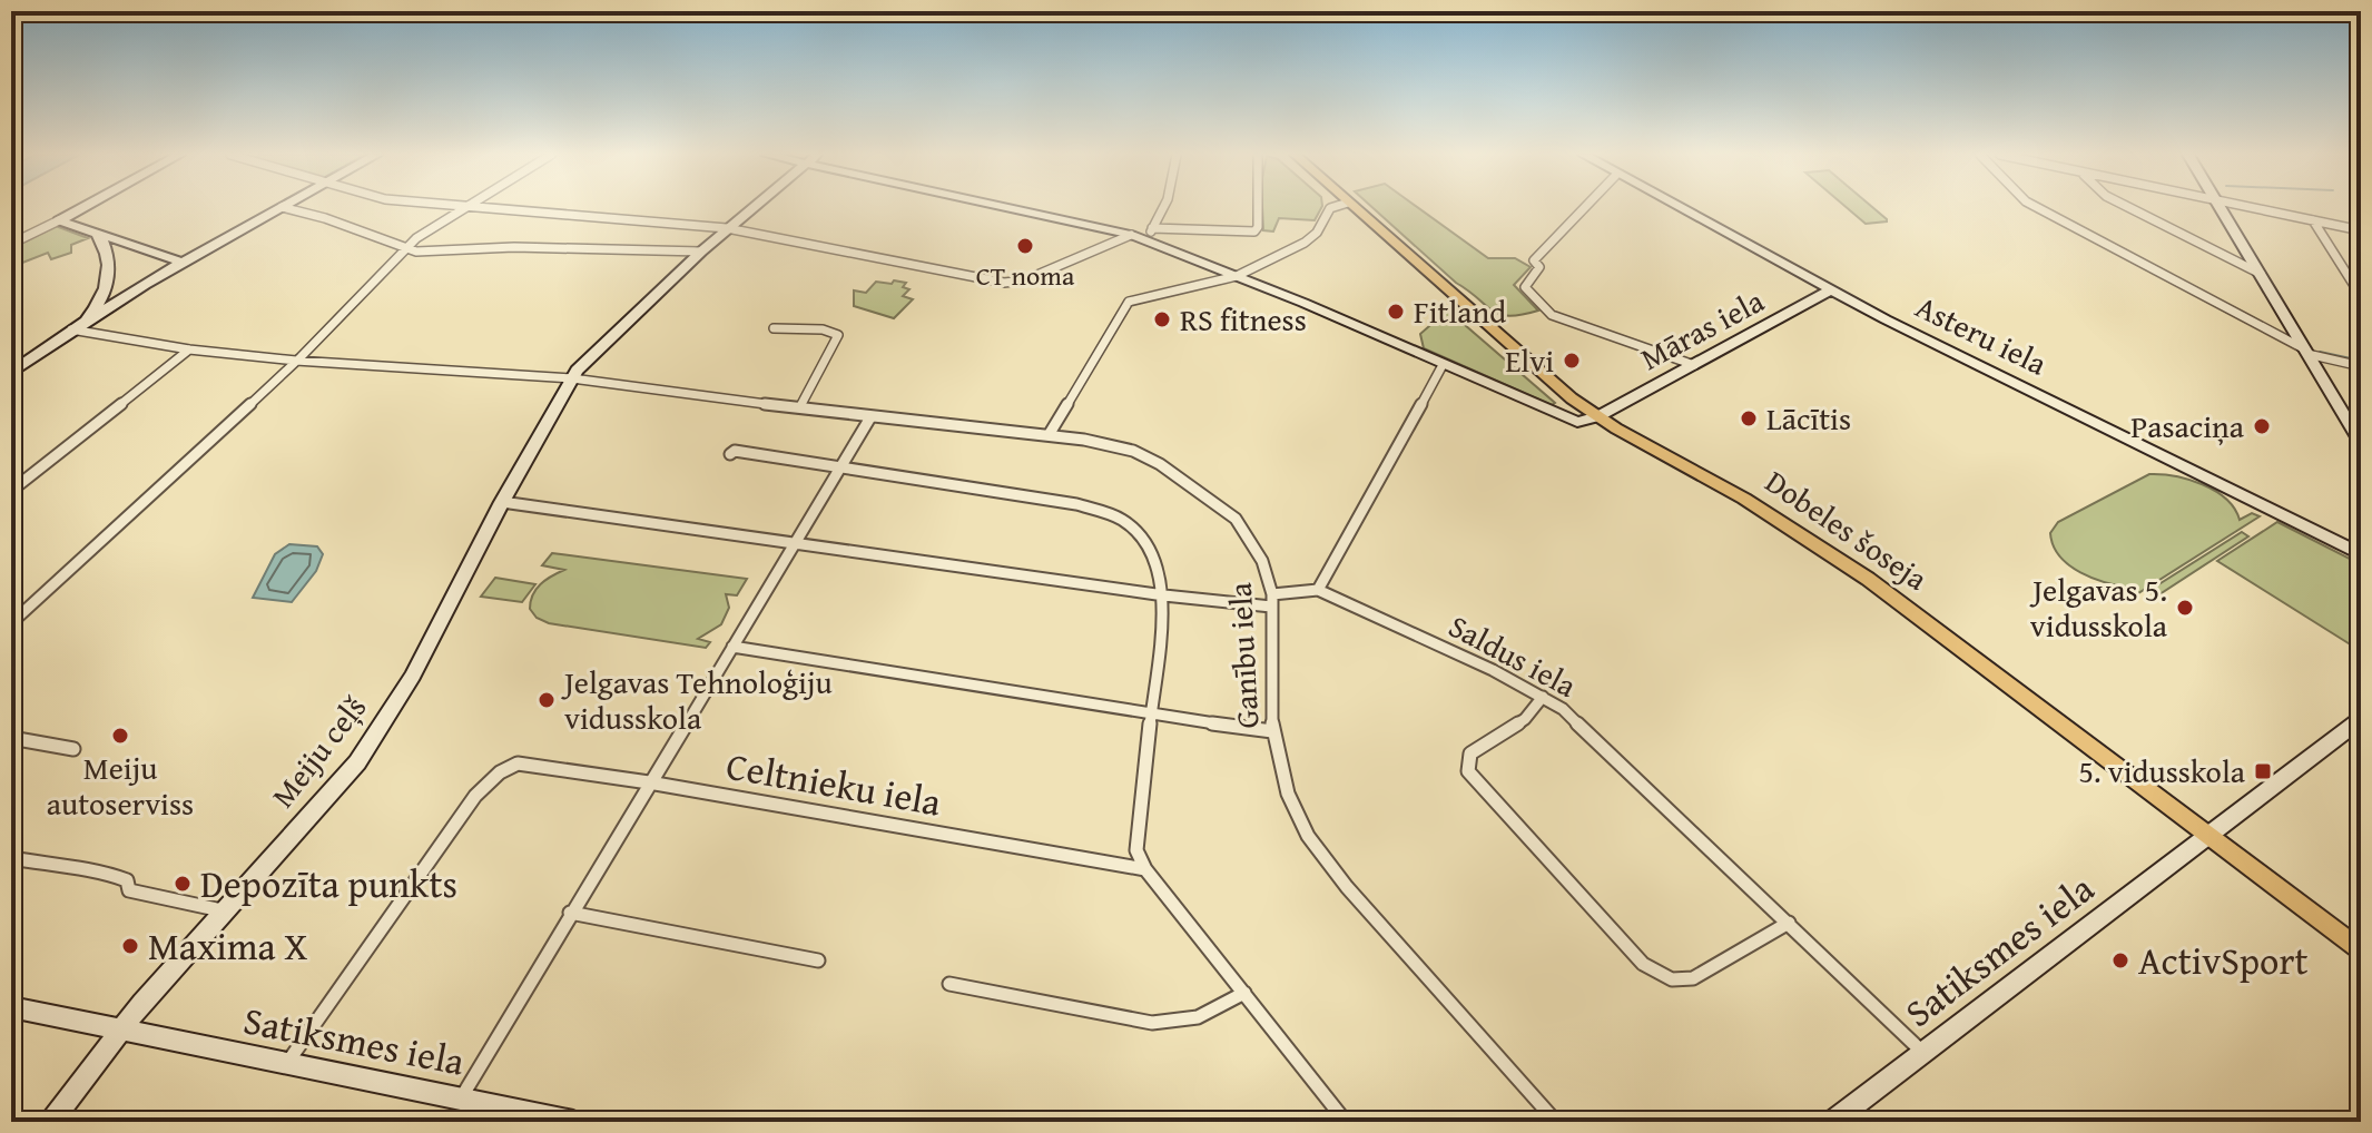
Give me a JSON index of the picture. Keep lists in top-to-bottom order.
{
  "streets": {
    "main road": ["Dobeles šoseja"],
    "street": [
      "Māras iela",
      "Asteru iela",
      "Ganību iela",
      "Saldus iela",
      "Meiju ceļš",
      "Celtnieku iela",
      "Satiksmes iela"
    ]
  },
  "crossings": [
    ["Māras iela", "Asteru iela"],
    ["Māras iela", "Dobeles šoseja"],
    ["Dobeles šoseja", "Satiksmes iela"],
    ["Ganību iela", "Meiju ceļš"],
    ["Saldus iela", "Satiksmes iela"],
    ["Meiju ceļš", "Satiksmes iela"],
    ["Celtnieku iela", "Satiksmes iela"]
  ],
  "places": {
    "other": [
      "CT noma",
      "Fitland",
      "RS fitness",
      "Elvi",
      "Lācītis",
      "Pasaciņa",
      "Jelgavas 5. vidusskola",
      "Jelgavas Tehnoloģiju vidusskola",
      "Meiju autoserviss",
      "Depozīta punkts",
      "Maxima X",
      "ActivSport"
    ],
    "transit": ["5. vidusskola"]
  }
}
